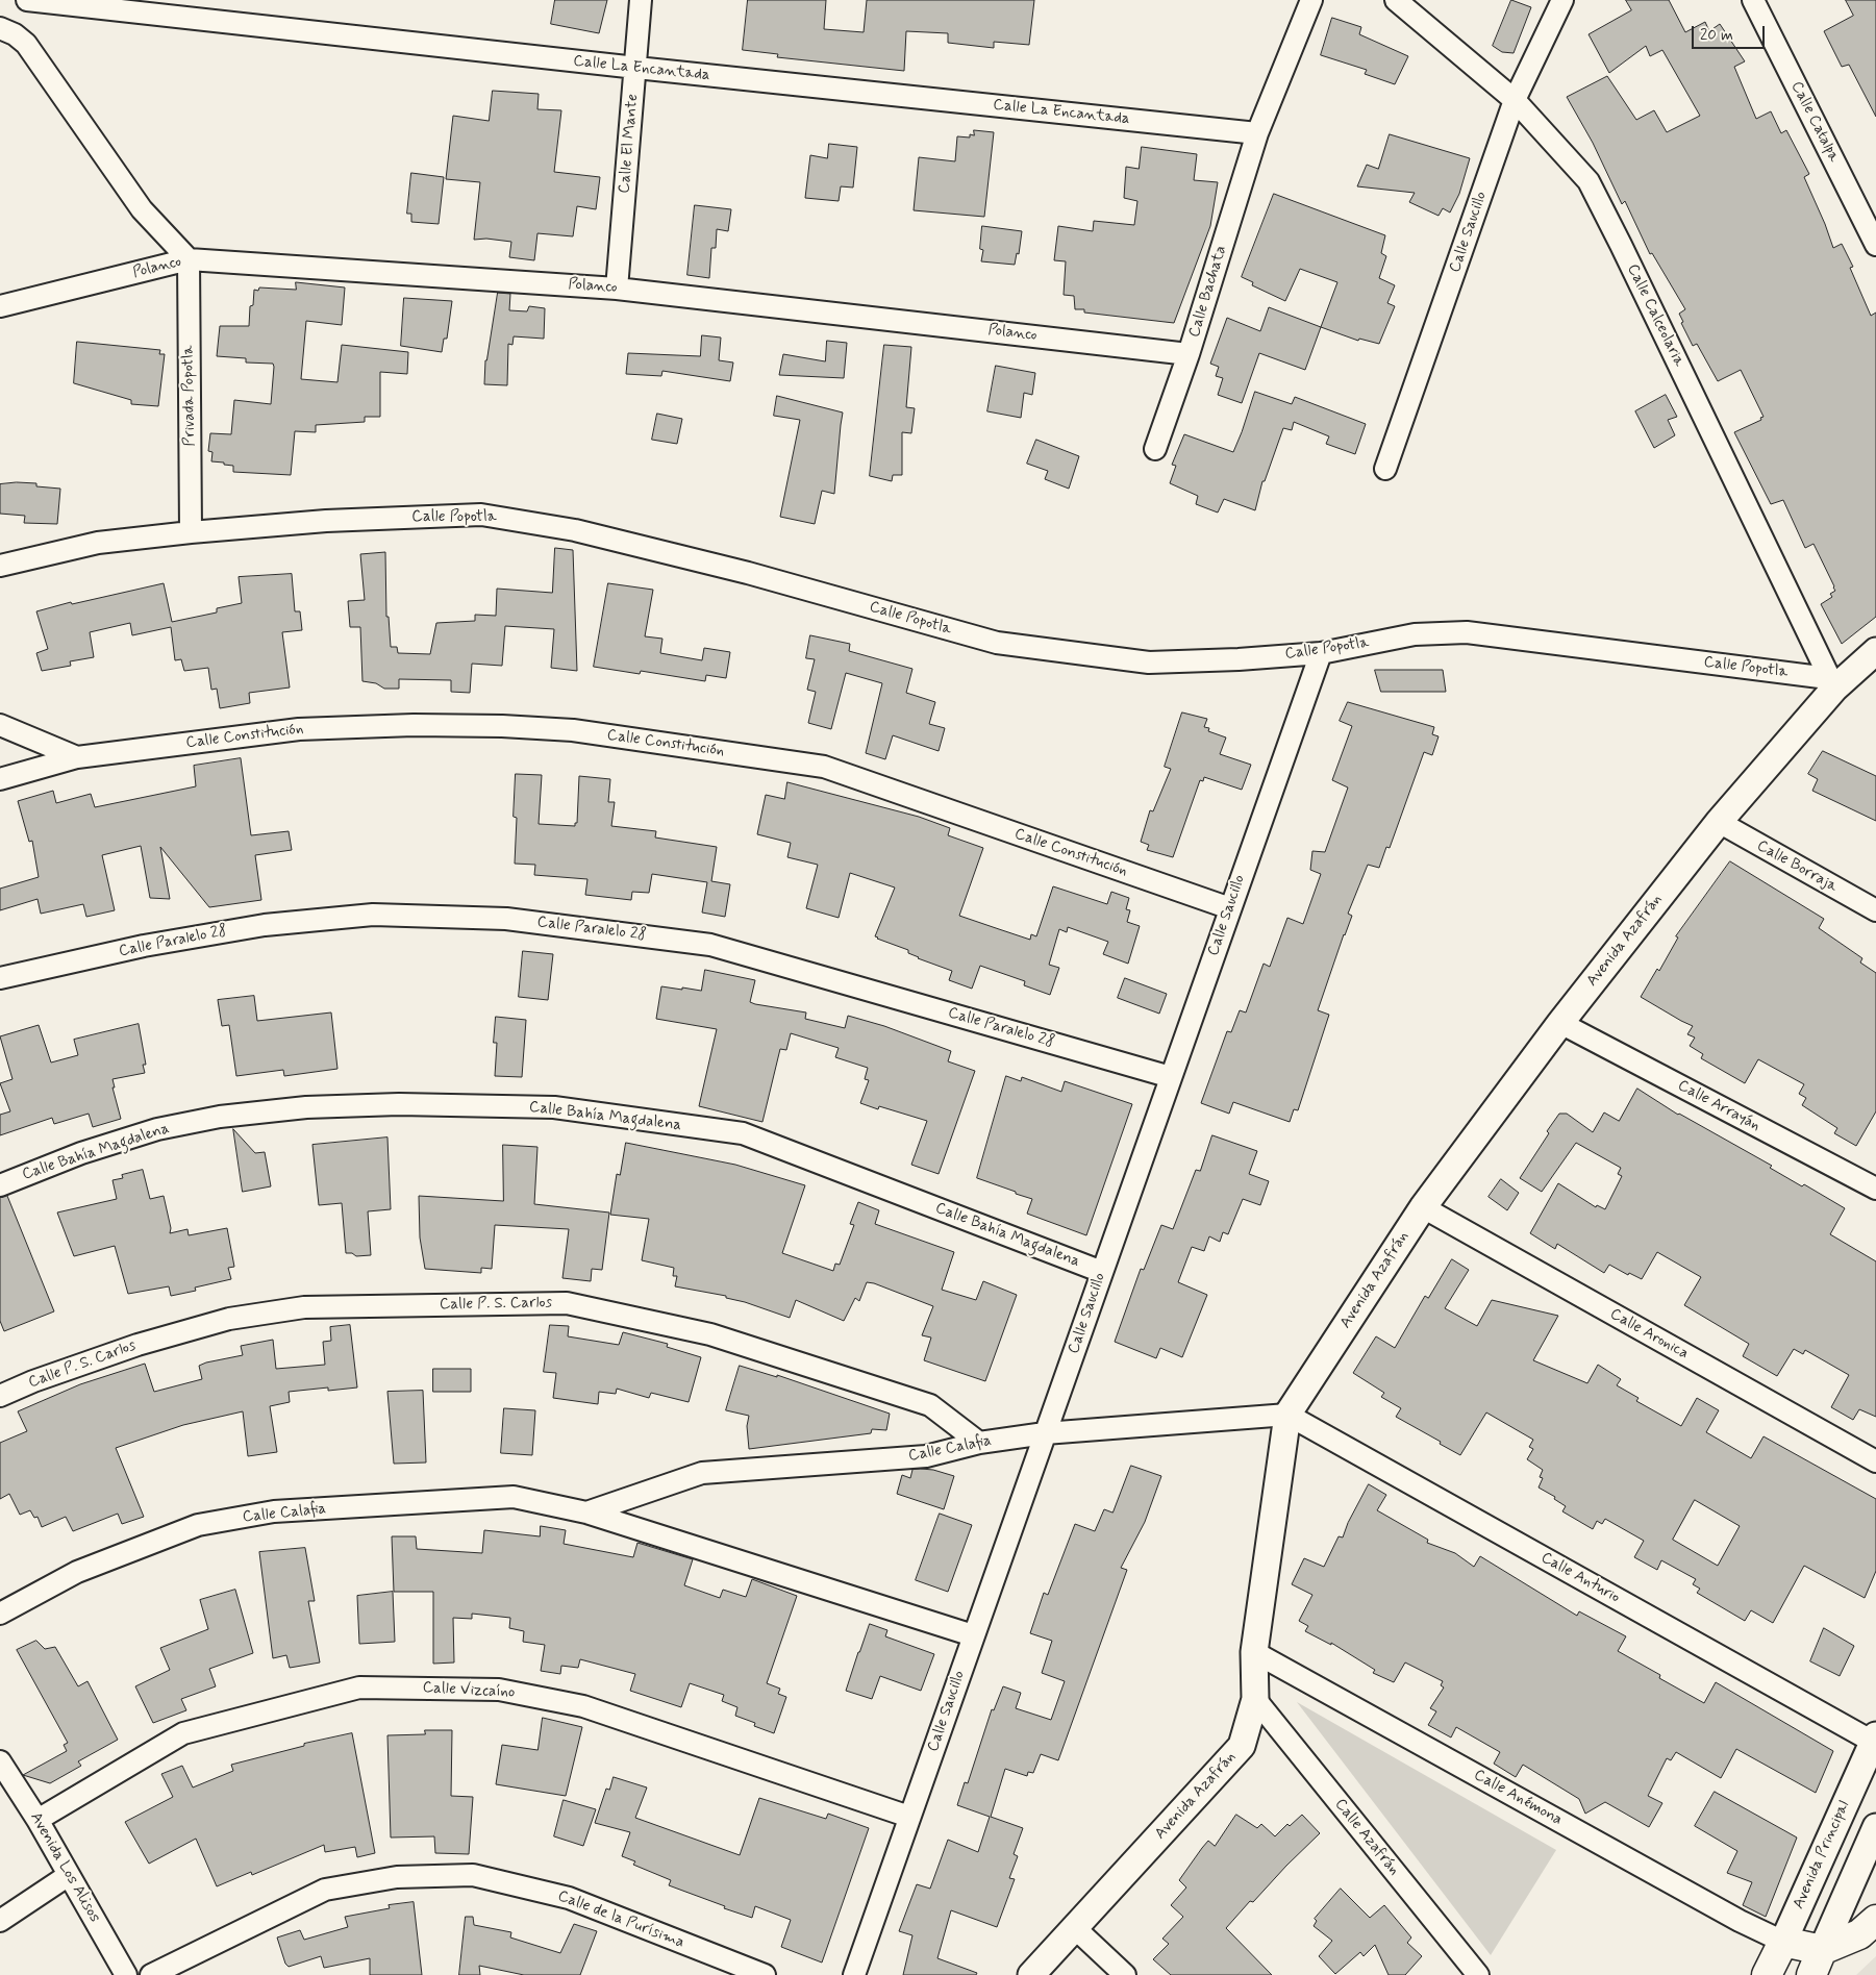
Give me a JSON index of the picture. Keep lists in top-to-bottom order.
{
  "streets": {
    "main road": ["Avenida Principal"],
    "street": [
      "Calle La Encantada",
      "Calle Catalpa",
      "Calle El Mante",
      "Calle Saucillo",
      "Polanco",
      "Calle Bachata",
      "Calle Calceolaria",
      "Privada Popotla",
      "Calle Popotla",
      "Calle Constitución",
      "Calle Borraja",
      "Calle Paralelo 28",
      "Avenida Azafrán",
      "Calle Arrayán",
      "Calle Bahía Magdalena",
      "Calle P. S. Carlos",
      "Calle Aronica",
      "Calle Calafia",
      "Calle Anturio",
      "Calle Vizcaíno",
      "Calle Anémona",
      "Calle Azafrán",
      "Avenida Los Alisos",
      "Calle de la Purísima"
    ]
  },
  "crossings": [
    ["Calle La Encantada", "Calle El Mante"],
    ["Calle La Encantada", "Calle Bachata"],
    ["Calle El Mante", "Polanco"],
    ["Calle Saucillo", "Calle Calceolaria"],
    ["Calle Saucillo", "Calle Popotla"],
    ["Calle Saucillo", "Calle Constitución"],
    ["Calle Saucillo", "Calle Paralelo 28"],
    ["Calle Saucillo", "Calle Bahía Magdalena"],
    ["Calle Saucillo", "Calle Calafia"],
    ["Calle Saucillo", "Calle Vizcaíno"],
    ["Polanco", "Calle Bachata"],
    ["Polanco", "Privada Popotla"],
    ["Calle Calceolaria", "Calle Popotla"],
    ["Calle Calceolaria", "Avenida Azafrán"],
    ["Privada Popotla", "Calle Popotla"],
    ["Calle Popotla", "Avenida Azafrán"],
    ["Calle Borraja", "Avenida Azafrán"],
    ["Avenida Azafrán", "Calle Arrayán"],
    ["Avenida Azafrán", "Calle Aronica"],
    ["Avenida Azafrán", "Calle Calafia"],
    ["Avenida Azafrán", "Calle Anturio"],
    ["Avenida Azafrán", "Calle Anémona"],
    ["Avenida Azafrán", "Calle Azafrán"],
    ["Calle P. S. Carlos", "Calle Calafia"],
    ["Calle Calafia", "Calle Anturio"],
    ["Calle Anturio", "Avenida Principal"],
    ["Calle Vizcaíno", "Avenida Los Alisos"],
    ["Calle Anémona", "Avenida Principal"]
  ],
  "scale_bar": "20 m"
}
